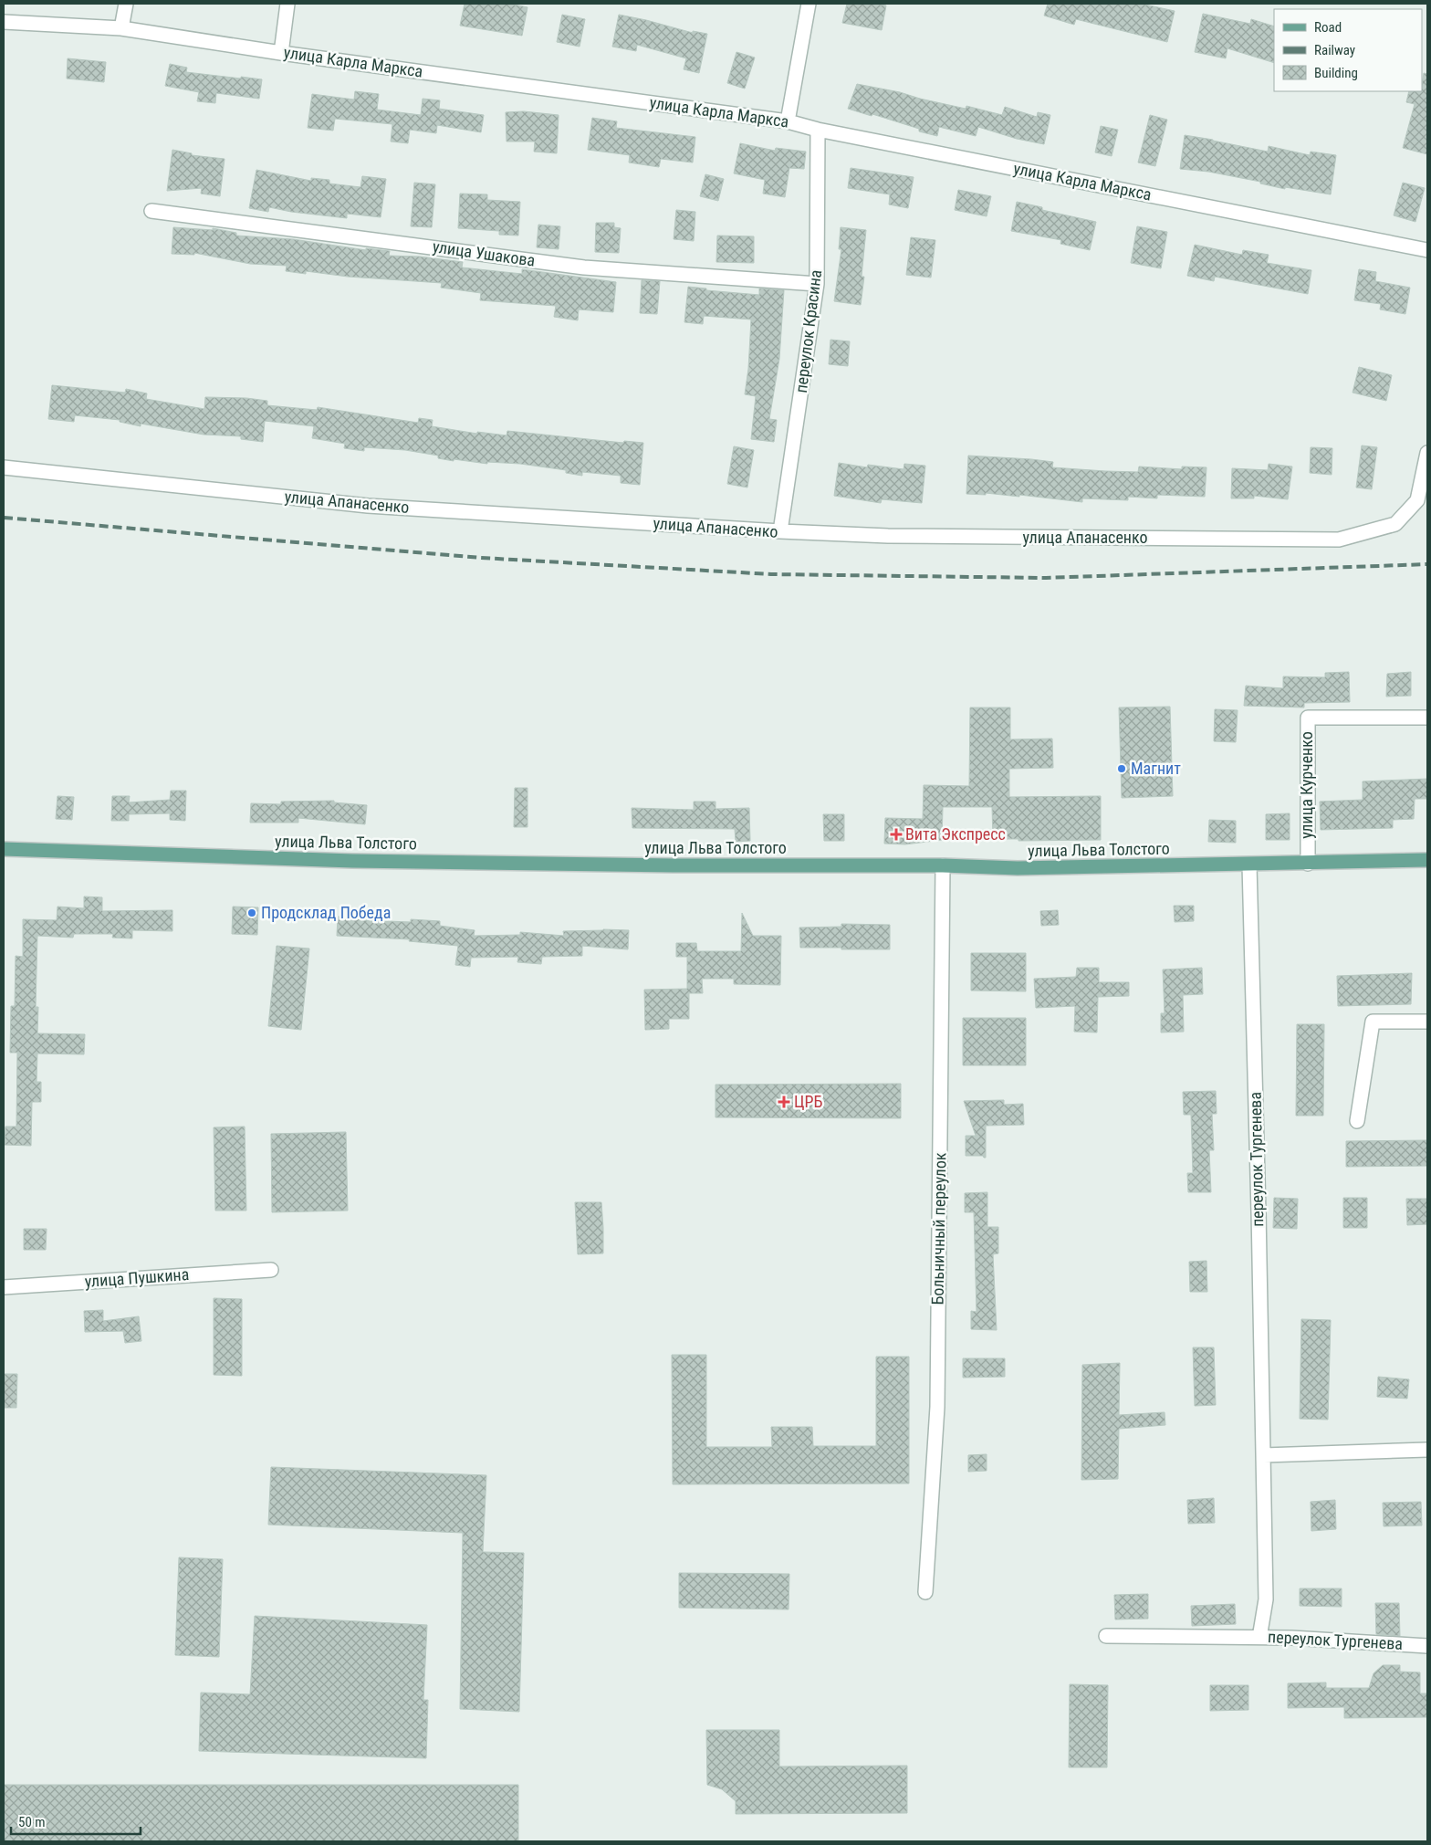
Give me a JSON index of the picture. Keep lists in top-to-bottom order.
{
  "streets": {
    "main road": ["улица Льва Толстого"],
    "street": [
      "улица Карла Маркса",
      "улица Ушакова",
      "переулок Красина",
      "улица Апанасенко",
      "улица Курченко",
      "переулок Тургенева",
      "Больничный переулок",
      "улица Пушкина"
    ]
  },
  "crossings": [
    ["улица Карла Маркса", "переулок Красина"],
    ["улица Ушакова", "переулок Красина"],
    ["переулок Красина", "улица Апанасенко"],
    ["улица Курченко", "улица Льва Толстого"],
    ["улица Льва Толстого", "переулок Тургенева"],
    ["улица Льва Толстого", "Больничный переулок"]
  ],
  "places": {
    "other": ["Магнит", "Продсклад Победа"],
    "health": ["Вита Экспресс", "ЦРБ"]
  },
  "legend": ["Road", "Railway", "Building"],
  "scale_bar": "50 m"
}
